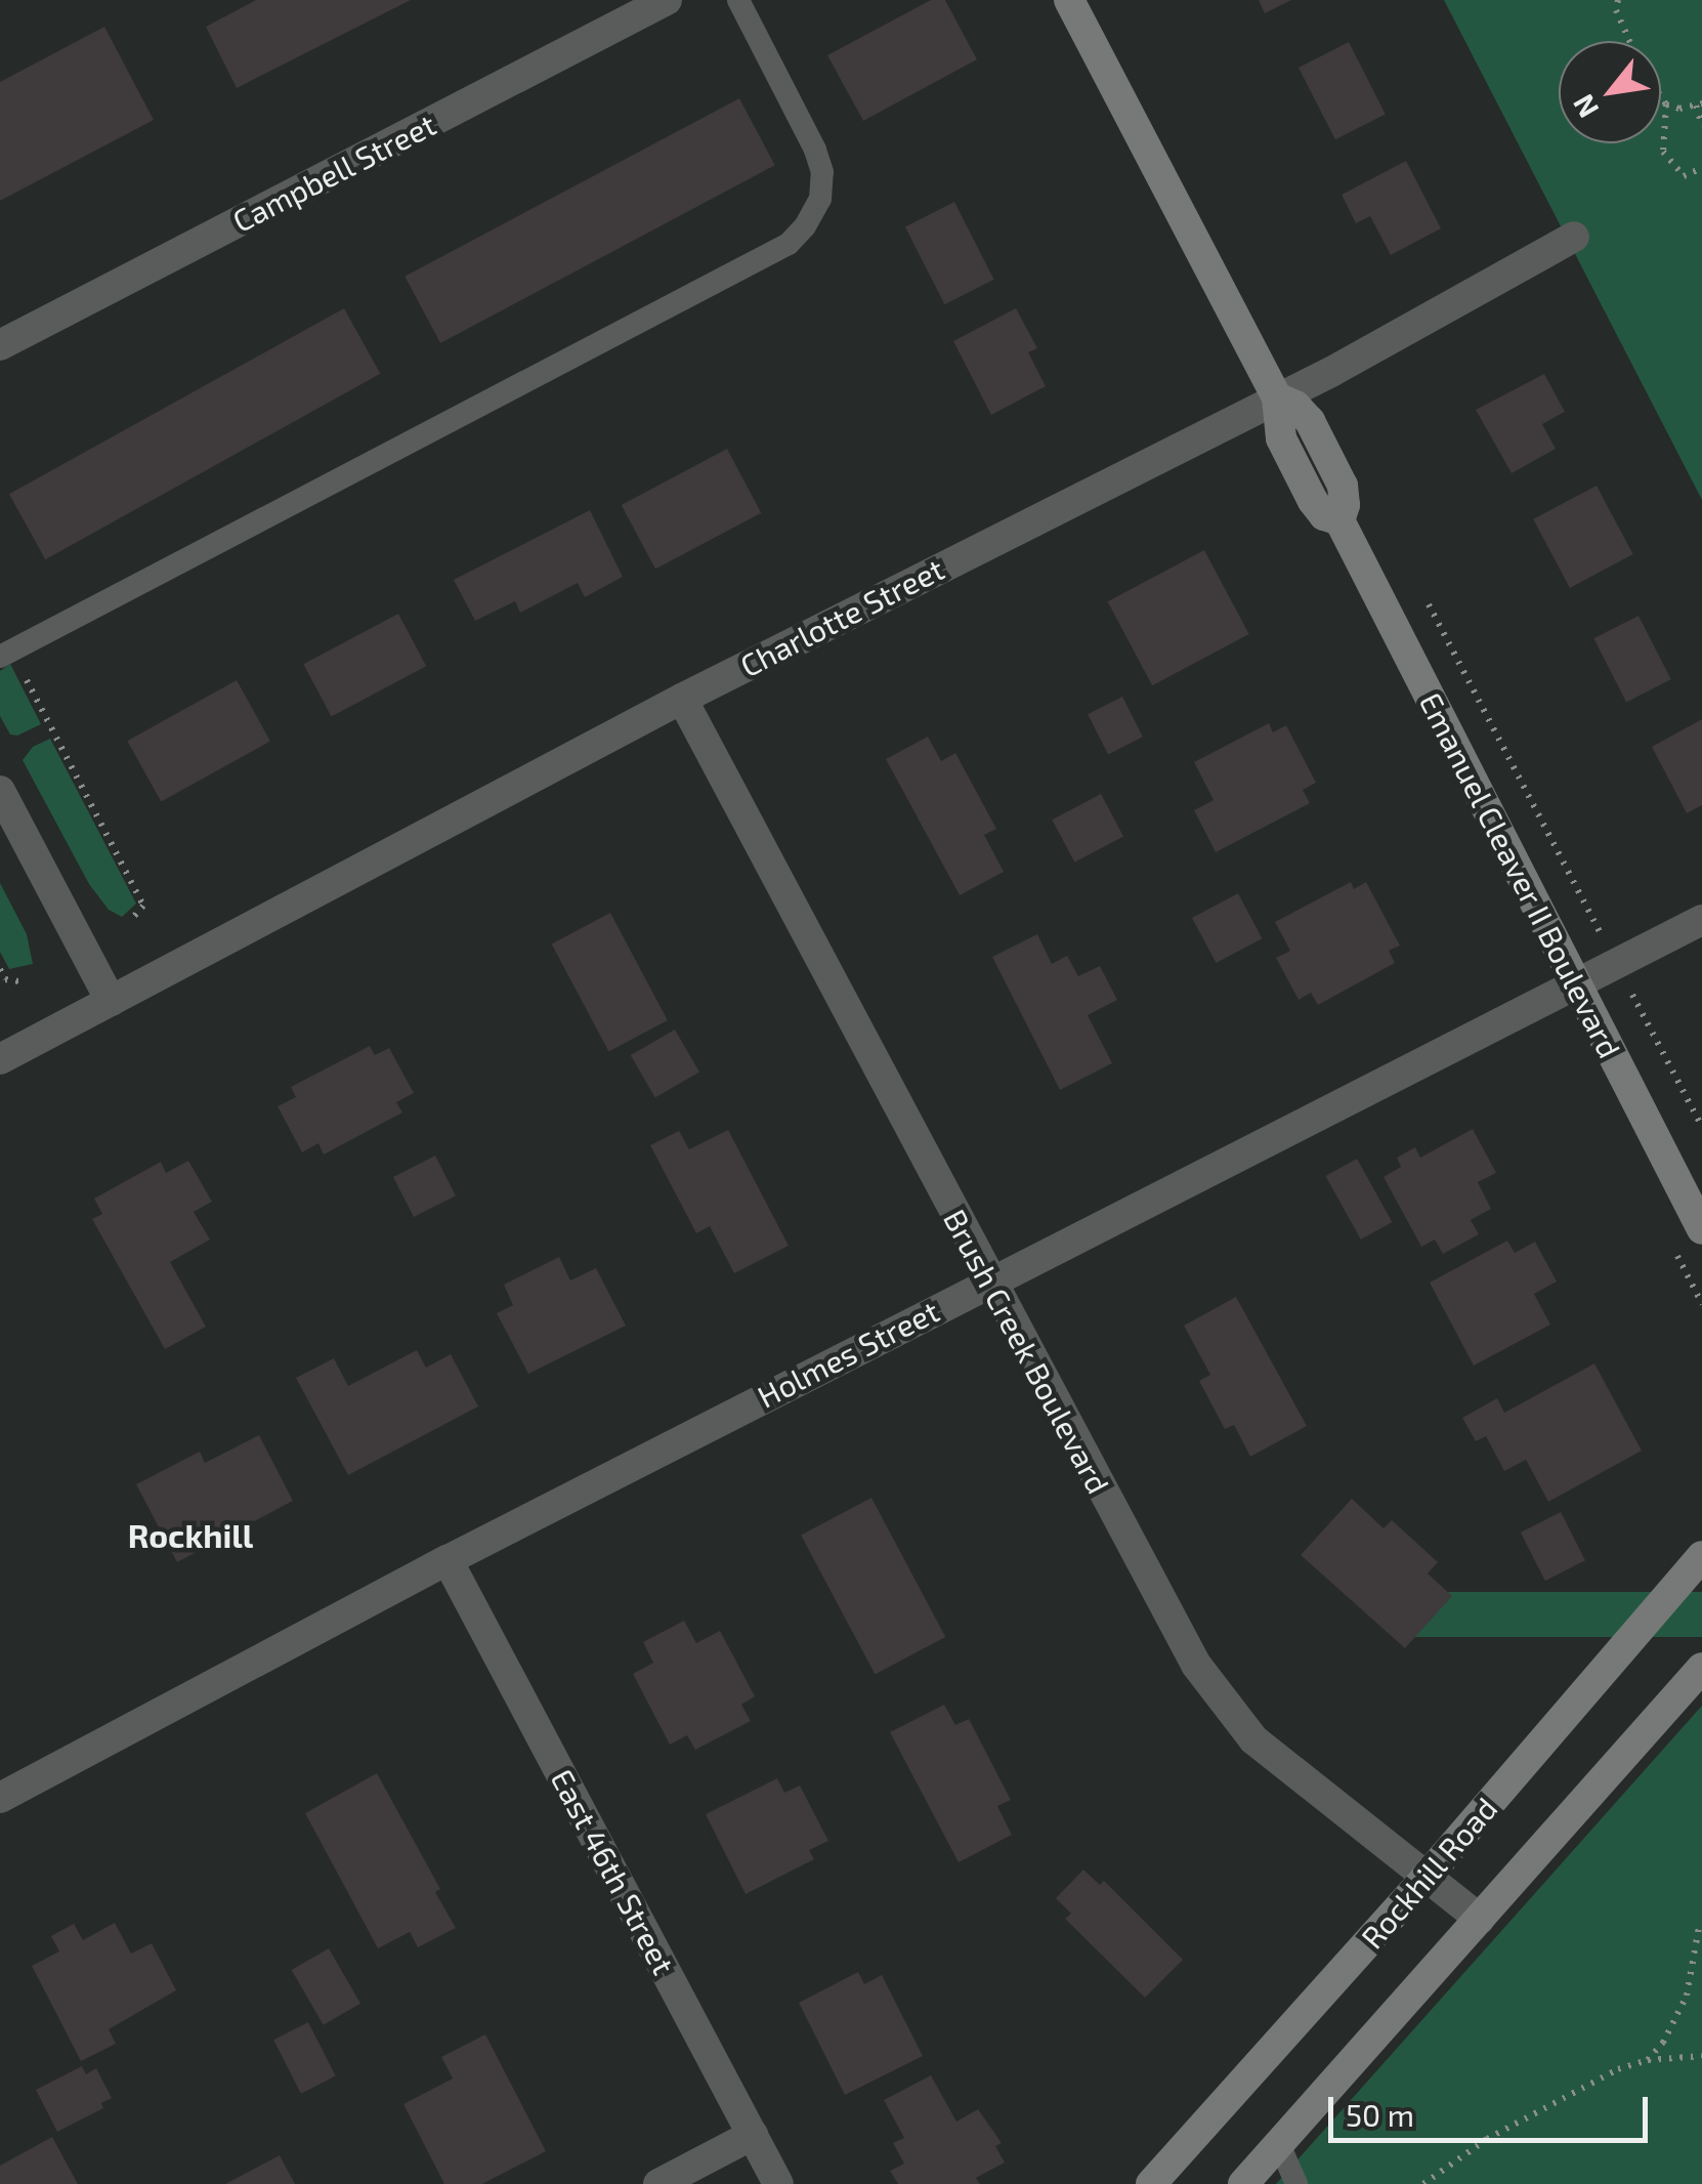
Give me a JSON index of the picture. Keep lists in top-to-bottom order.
{
  "streets": {
    "main road": ["Emanuel Cleaver II Boulevard", "Rockhill Road"],
    "street": [
      "Campbell Street",
      "Charlotte Street",
      "Brush Creek Boulevard",
      "Holmes Street",
      "East 46th Street"
    ]
  },
  "crossings": [
    ["Charlotte Street", "Emanuel Cleaver II Boulevard"],
    ["Charlotte Street", "Brush Creek Boulevard"],
    ["Emanuel Cleaver II Boulevard", "Holmes Street"],
    ["Brush Creek Boulevard", "Holmes Street"],
    ["Brush Creek Boulevard", "Rockhill Road"],
    ["Holmes Street", "East 46th Street"]
  ],
  "districts": ["Rockhill"],
  "scale_bar": "50 m",
  "north": "bottom left"
}
